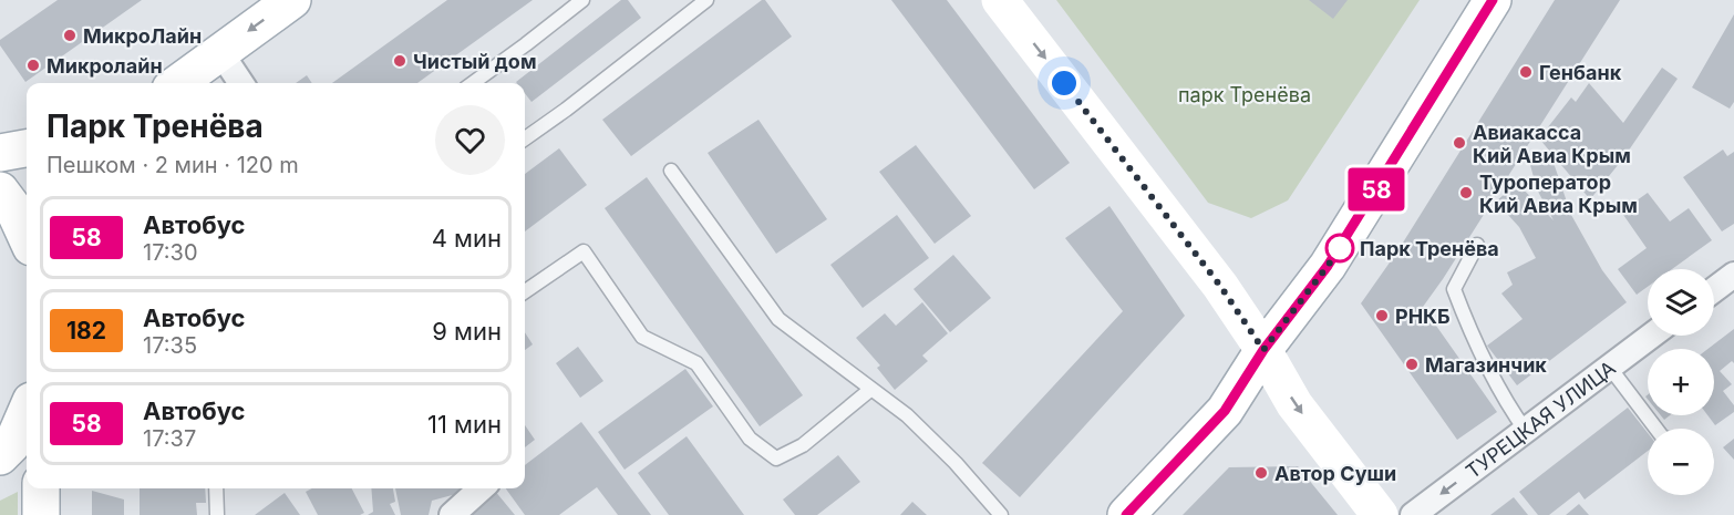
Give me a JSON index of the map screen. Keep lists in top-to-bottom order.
{
  "streets": {
    "street": ["ТУРЕЦКАЯ УЛИЦА"]
  },
  "one_way": ["ТУРЕЦКАЯ УЛИЦА"],
  "parks": ["парк Тренёва"],
  "places": [
    "МикроЛайн",
    "Чистый дом",
    "Микролайн",
    "Генбанк",
    "Авиакасса Кий Авиа Крым",
    "Туроператор Кий Авиа Крым",
    "Парк Тренёва",
    "РНКБ",
    "Магазинчик",
    "Автор Суши"
  ],
  "lines": ["bus line 58"],
  "page": {
    "on_map": "58",
    "heading": ["Парк Тренёва", "Пешком · 2 мин · 120 m"],
    "list": [
      {
        "mark": "58",
        "name": "Автобус",
        "note": "17:30",
        "value": "4 мин"
      },
      {
        "mark": "182",
        "name": "Автобус",
        "note": "17:35",
        "value": "9 мин"
      },
      {
        "mark": "58",
        "name": "Автобус",
        "note": "17:37",
        "value": "11 мин"
      }
    ],
    "map_buttons": ["+", "−"]
  }
}
